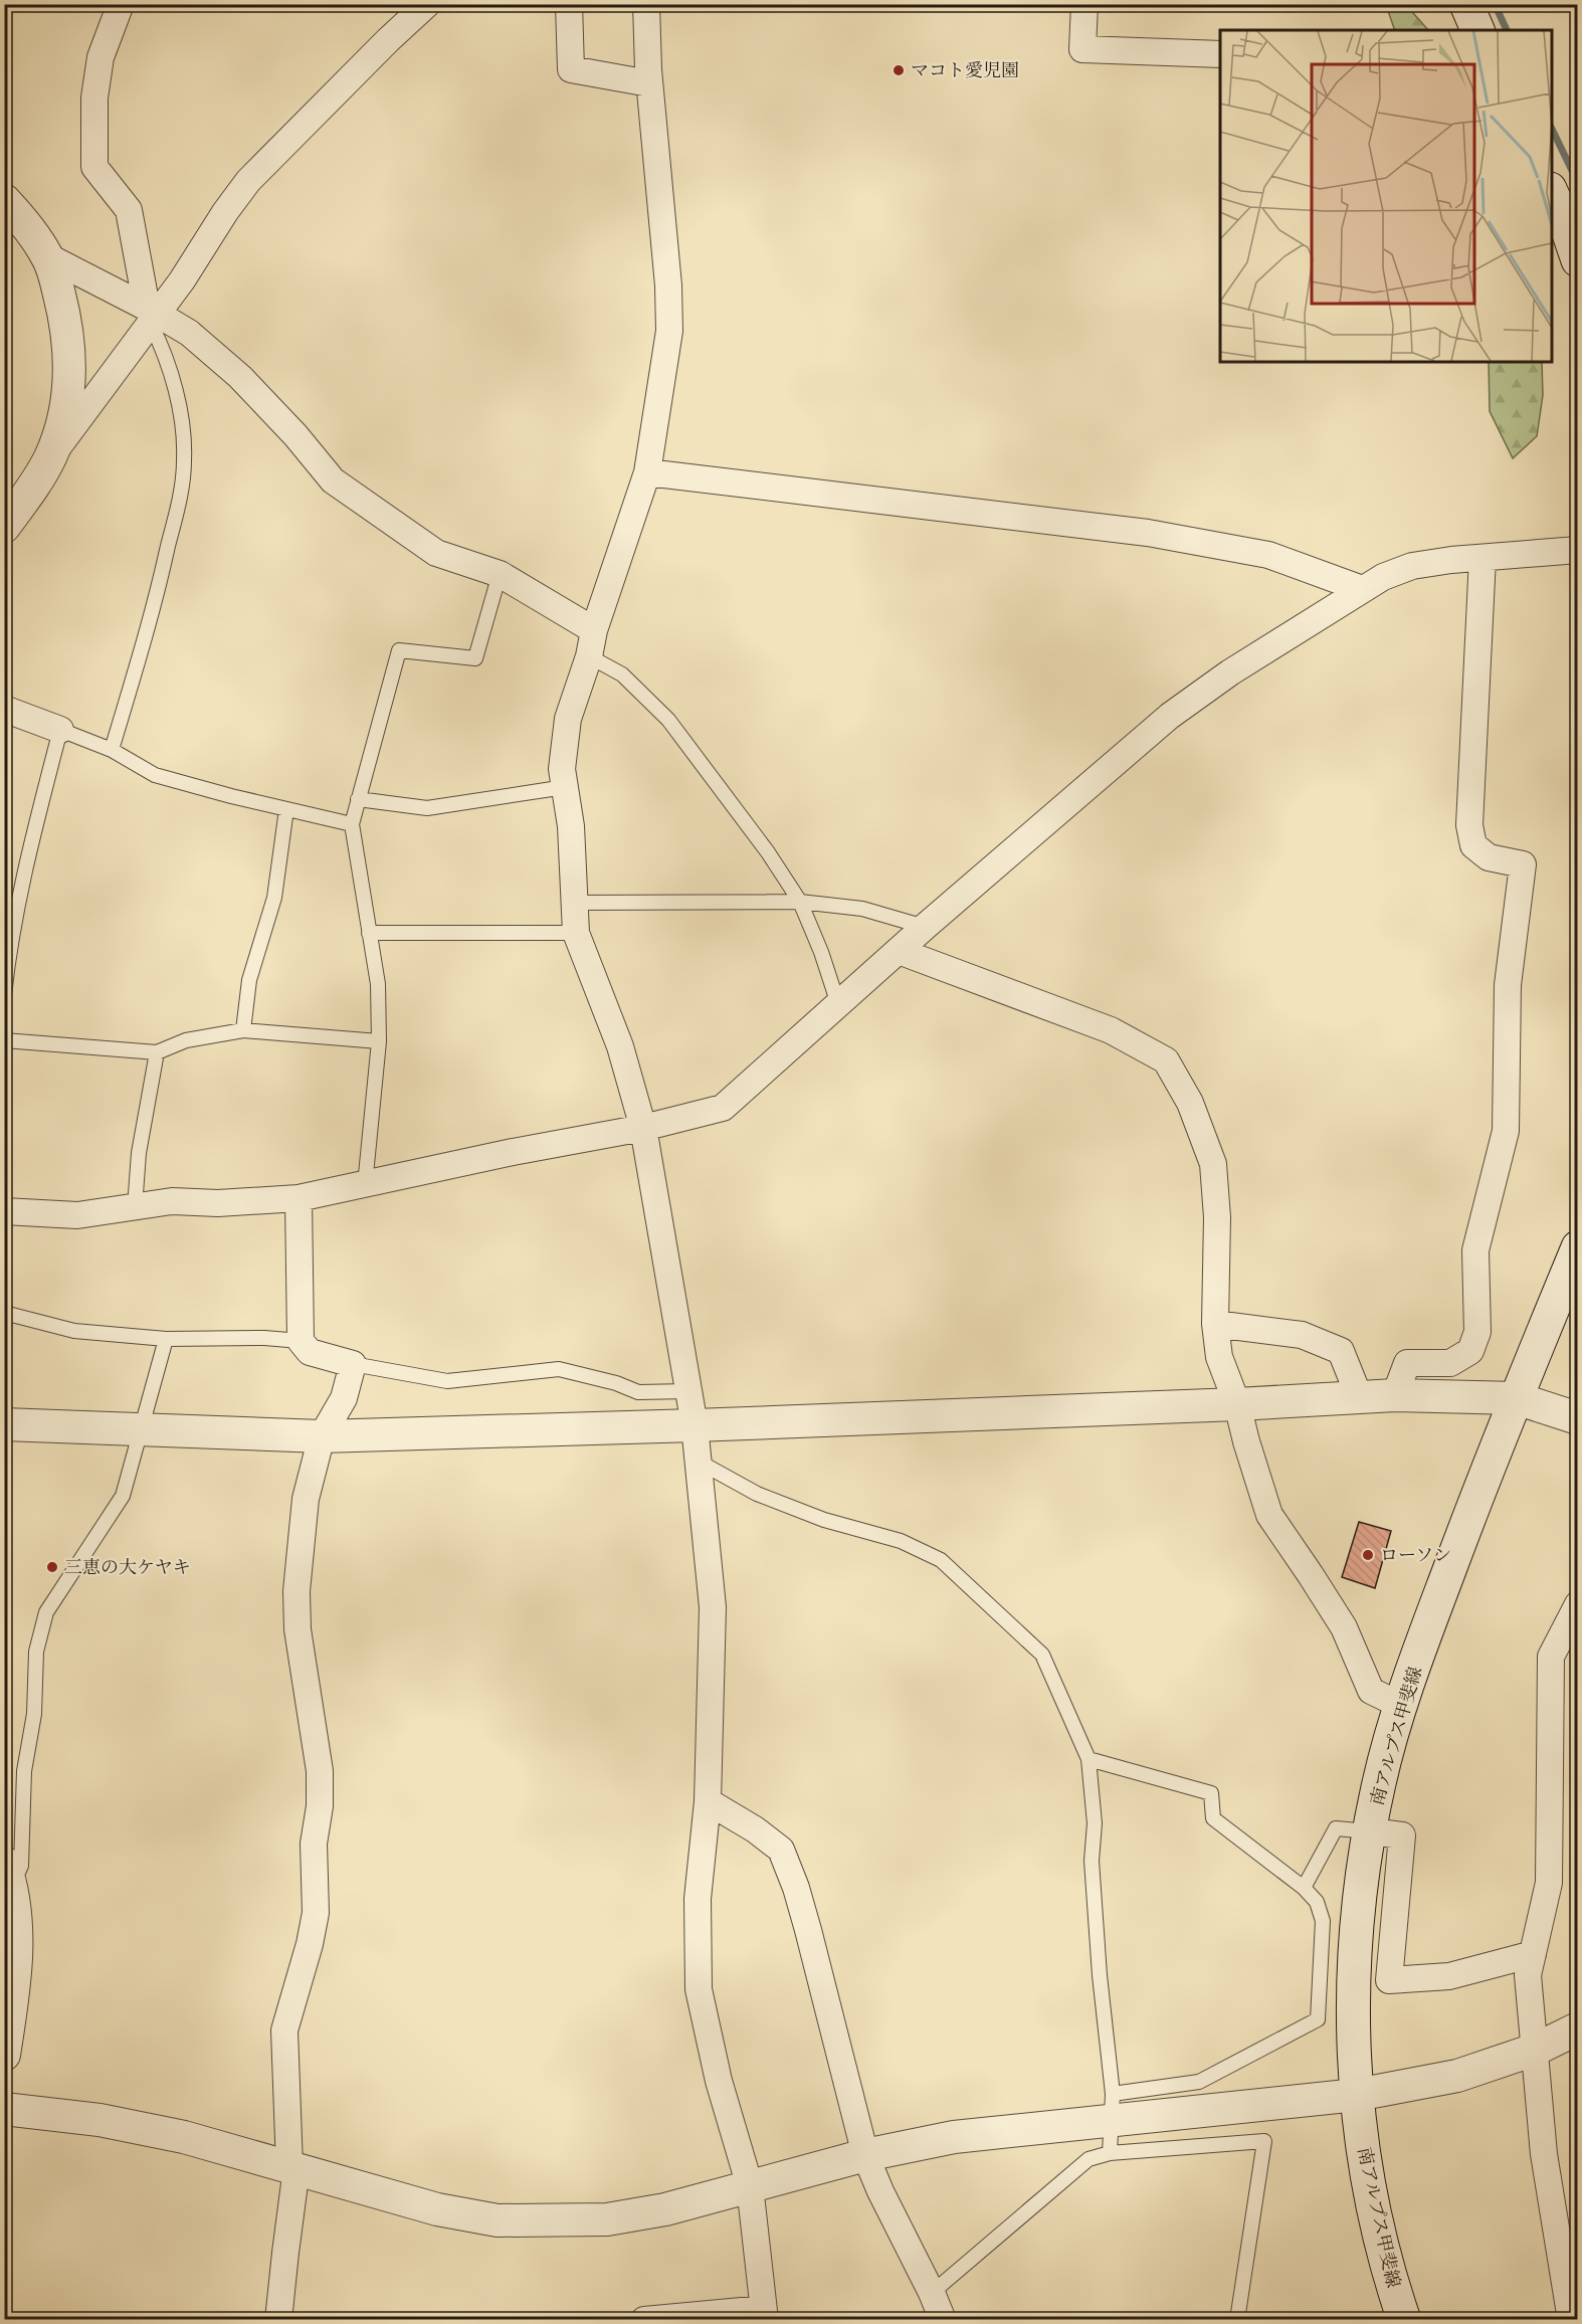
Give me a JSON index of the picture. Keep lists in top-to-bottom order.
{
  "streets": {
    "main road": ["南アルプス甲斐線"]
  },
  "places": ["マコト愛児園", "ローソン", "三恵の大ケヤキ"]
}
